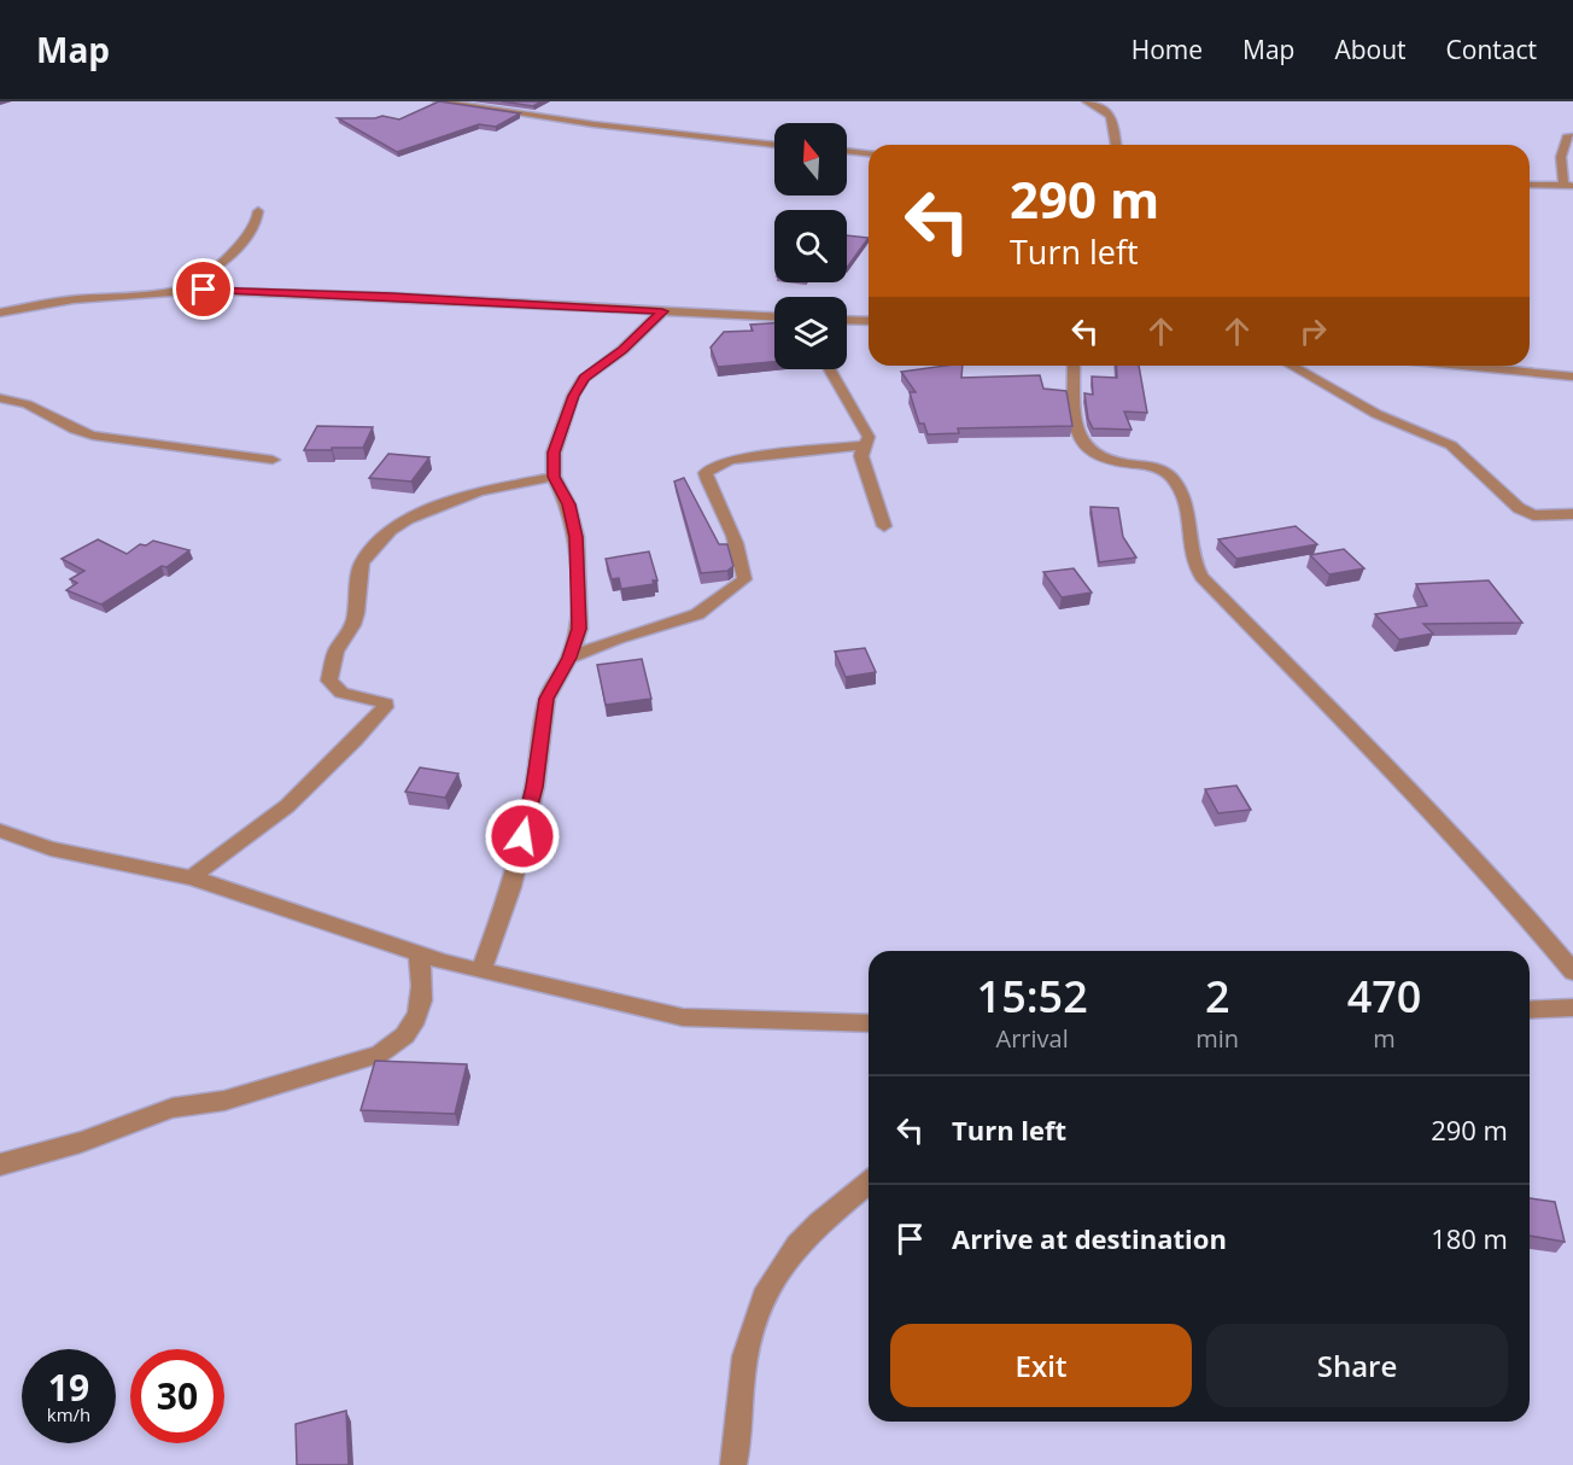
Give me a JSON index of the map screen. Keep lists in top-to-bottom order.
{
  "north": "top",
  "page": {
    "header": "Map",
    "nav": [
      "Home",
      "Map",
      "About",
      "Contact"
    ],
    "turn": ["290 m", "Turn left"],
    "eta": [
      "15:52",
      "Arrival",
      "2",
      "min",
      "470",
      "m"
    ],
    "list": [
      {
        "name": "Turn left",
        "value": "290 m"
      },
      {
        "name": "Arrive at destination",
        "value": "180 m"
      }
    ],
    "buttons": ["Exit", "Share"],
    "speed": "19 km/h",
    "limit": "30"
  }
}
